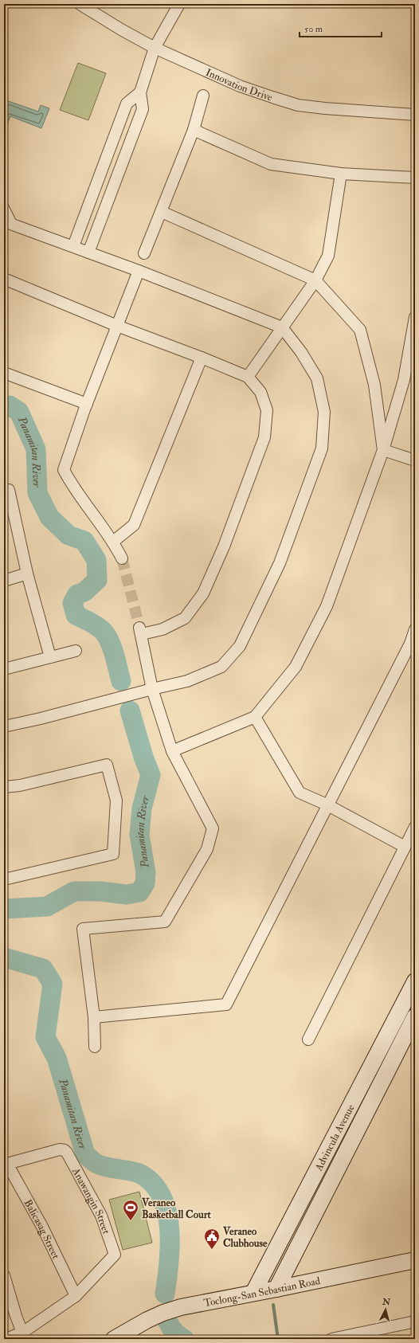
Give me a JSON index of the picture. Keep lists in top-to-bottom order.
{
  "streets": {
    "main road": ["Advincula Avenue", "Toclong-San Sebastian Road"],
    "street": ["Innovation Drive", "Anawangin Street", "Balicasag Street"]
  },
  "crossings": [
    ["Advincula Avenue", "Toclong-San Sebastian Road"],
    ["Anawangin Street", "Balicasag Street"]
  ],
  "water": ["Panamitan River"],
  "places": {
    "sports": ["Veraneo Basketball Court"],
    "public building": ["Veraneo Clubhouse"]
  },
  "scale_bar": "50 m",
  "north": "top"
}
